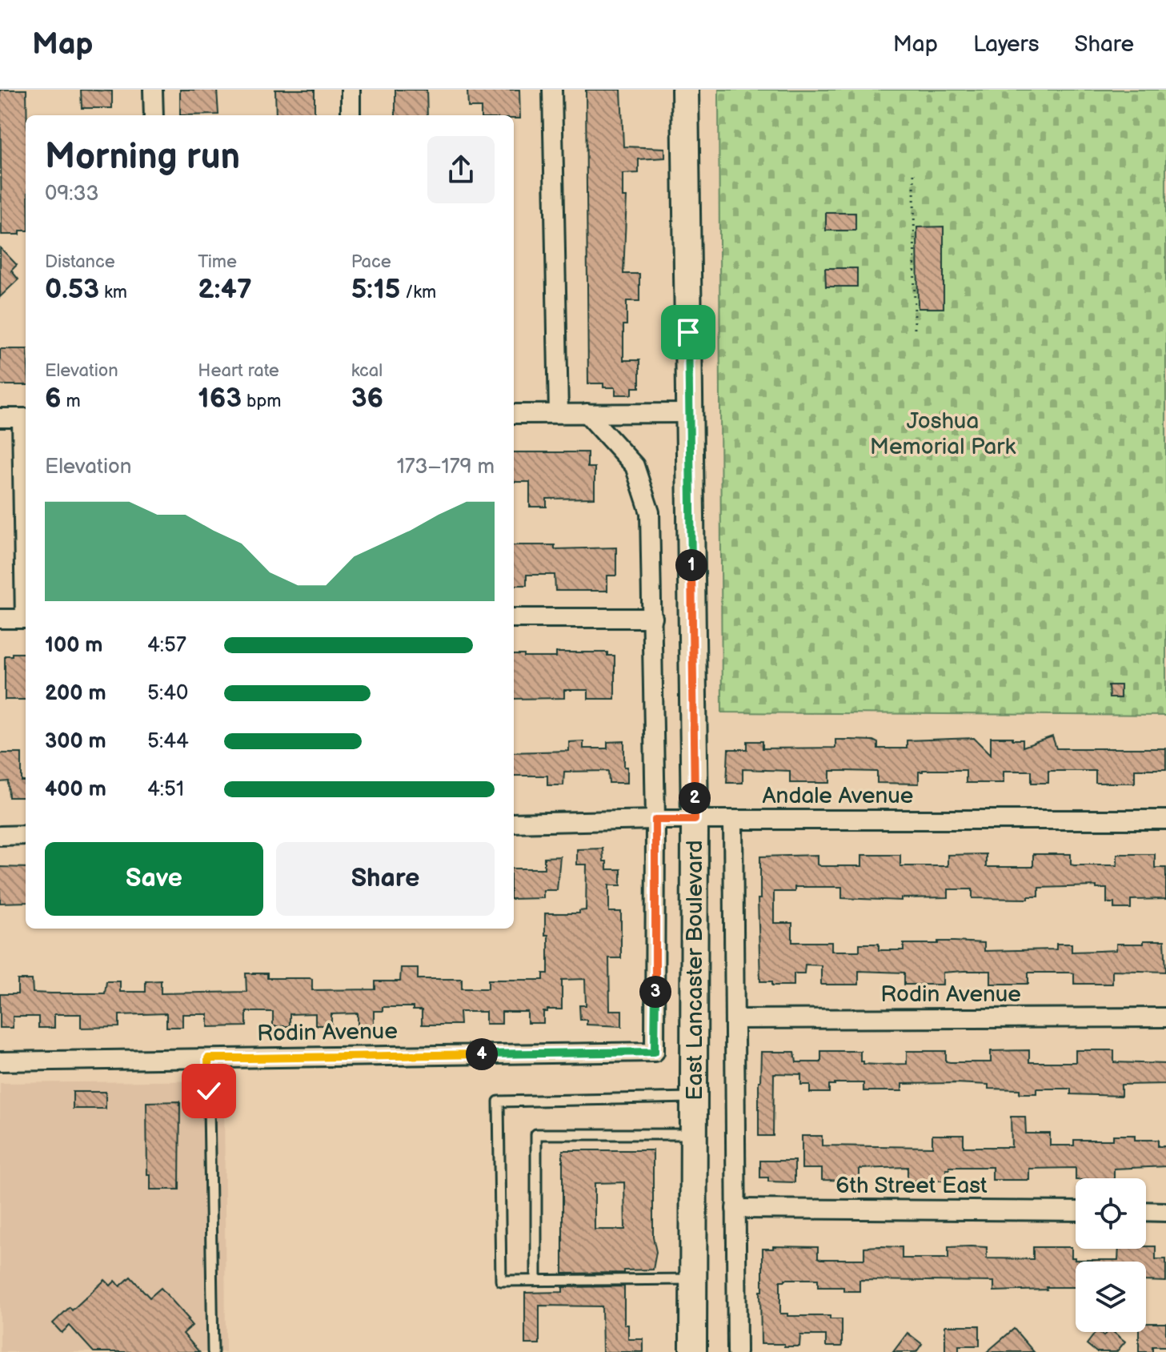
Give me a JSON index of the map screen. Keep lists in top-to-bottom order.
{
  "streets": {
    "main road": ["East Lancaster Boulevard"],
    "street": ["Andale Avenue", "Rodin Avenue", "6th Street East"]
  },
  "crossings": [
    ["Andale Avenue", "East Lancaster Boulevard"],
    ["East Lancaster Boulevard", "Rodin Avenue"],
    ["East Lancaster Boulevard", "6th Street East"]
  ],
  "parks": ["Joshua Memorial Park"],
  "page": {
    "header": "Map",
    "nav": ["Map", "Layers", "Share"],
    "heading": ["Morning run", "09:33"],
    "stats": [
      ["Distance", "0.53 km"],
      ["Time", "2:47"],
      ["Pace", "5:15 /km"],
      ["Elevation", "6 m"],
      ["Heart rate", "163 bpm"],
      ["kcal", "36"]
    ],
    "chart": ["Elevation", "173–179 m"],
    "pins": [
      "1",
      "2",
      "3",
      "4"
    ],
    "list": [
      {
        "name": "100 m",
        "note": "4:57"
      },
      {
        "name": "200 m",
        "note": "5:40"
      },
      {
        "name": "300 m",
        "note": "5:44"
      },
      {
        "name": "400 m",
        "note": "4:51"
      }
    ],
    "buttons": ["Save", "Share"]
  }
}
